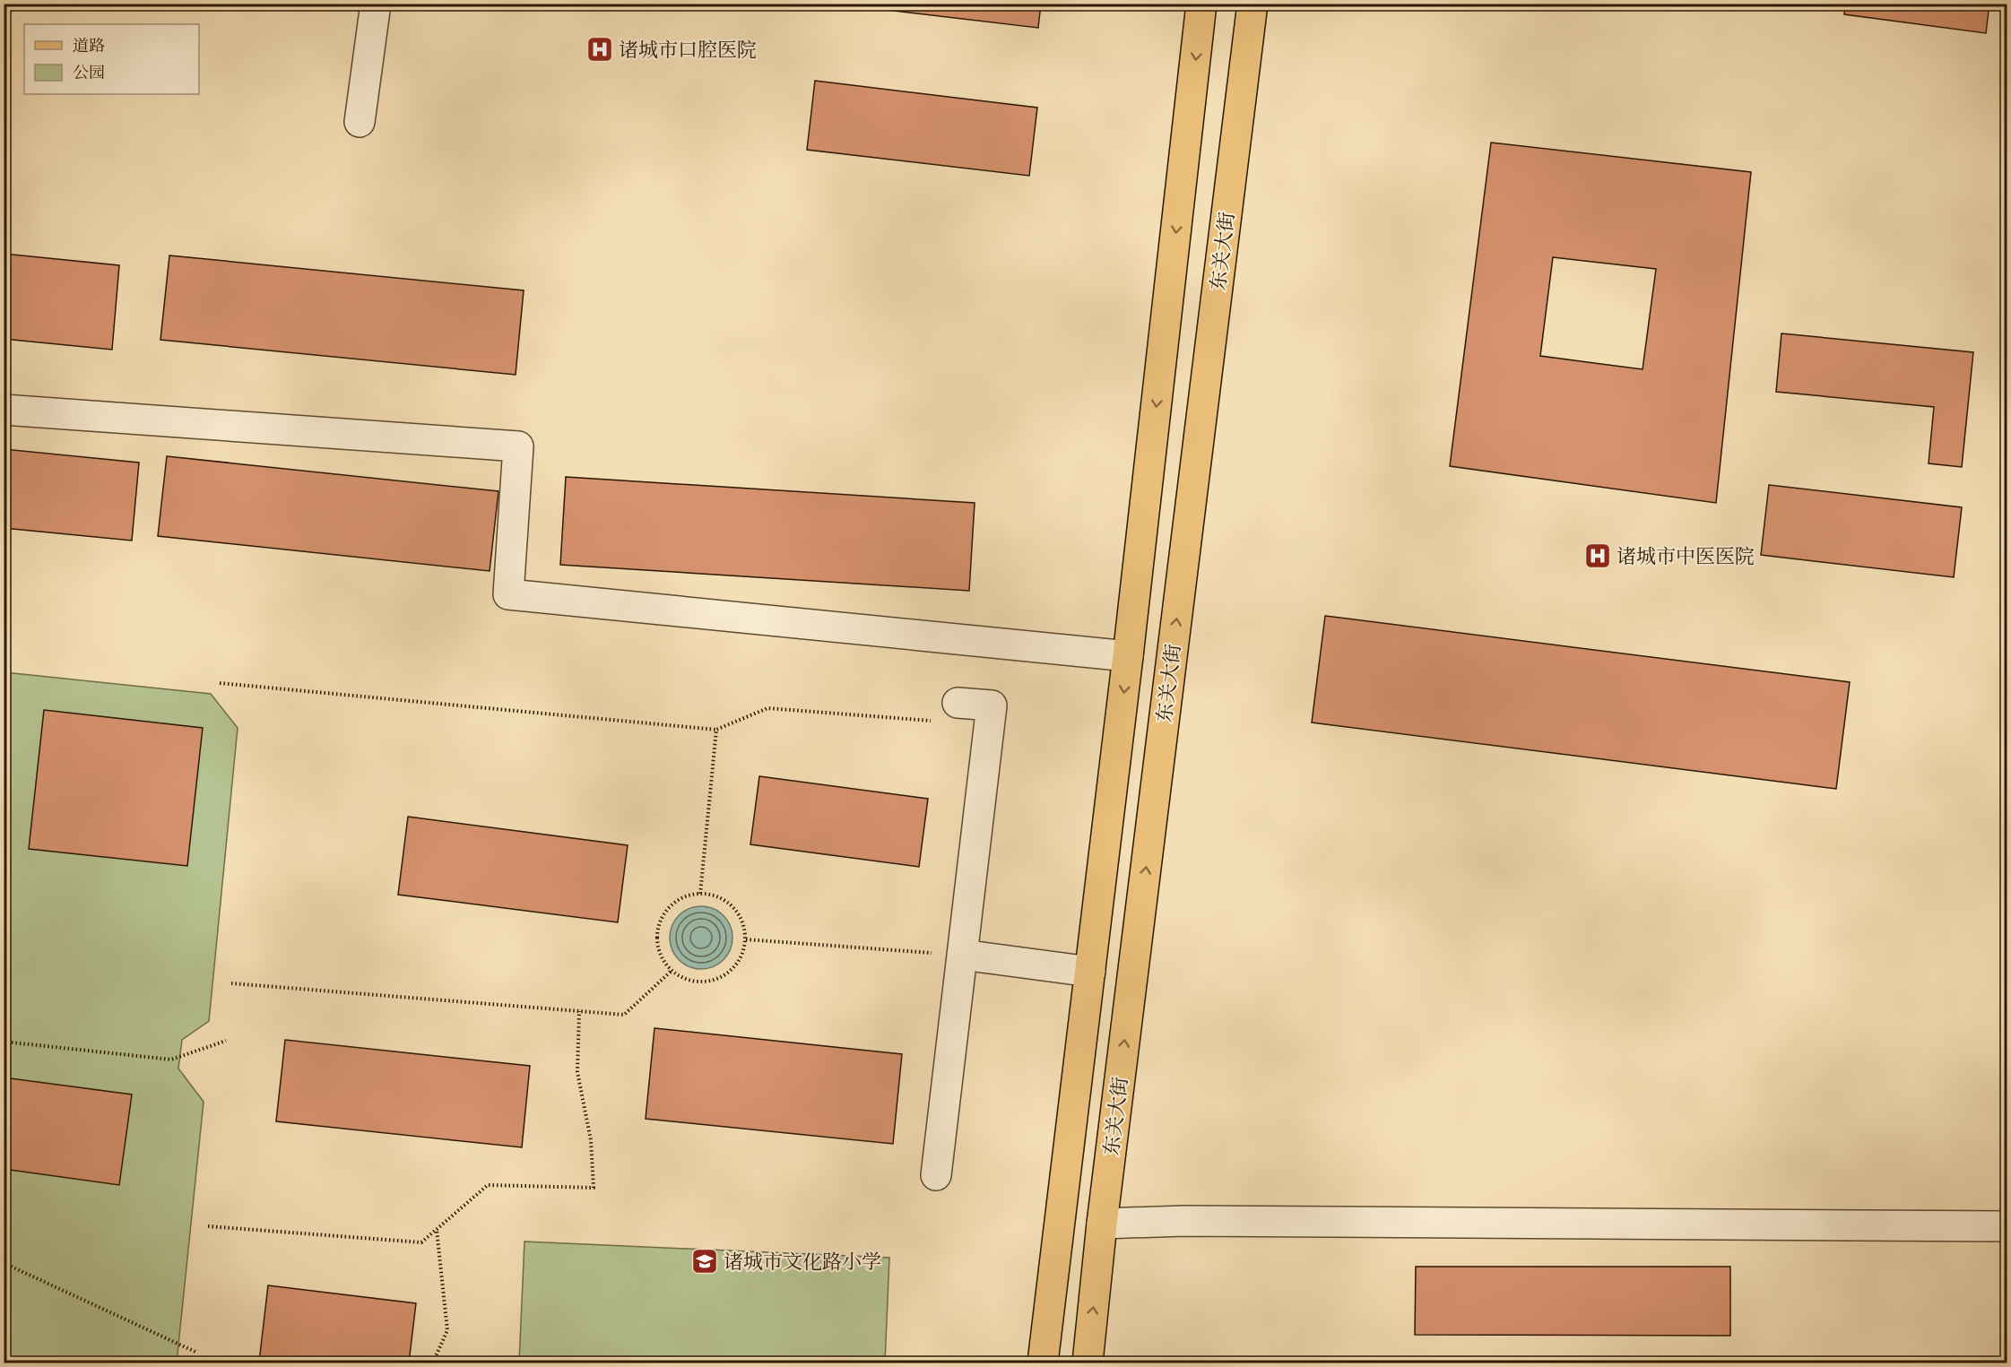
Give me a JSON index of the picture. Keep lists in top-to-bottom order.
{
  "streets": {
    "main road": ["东关大街"]
  },
  "places": {
    "hospital": ["诸城市口腔医院", "诸城市中医医院"],
    "school or university": ["诸城市文化路小学"]
  },
  "legend": ["道路", "公园"]
}
